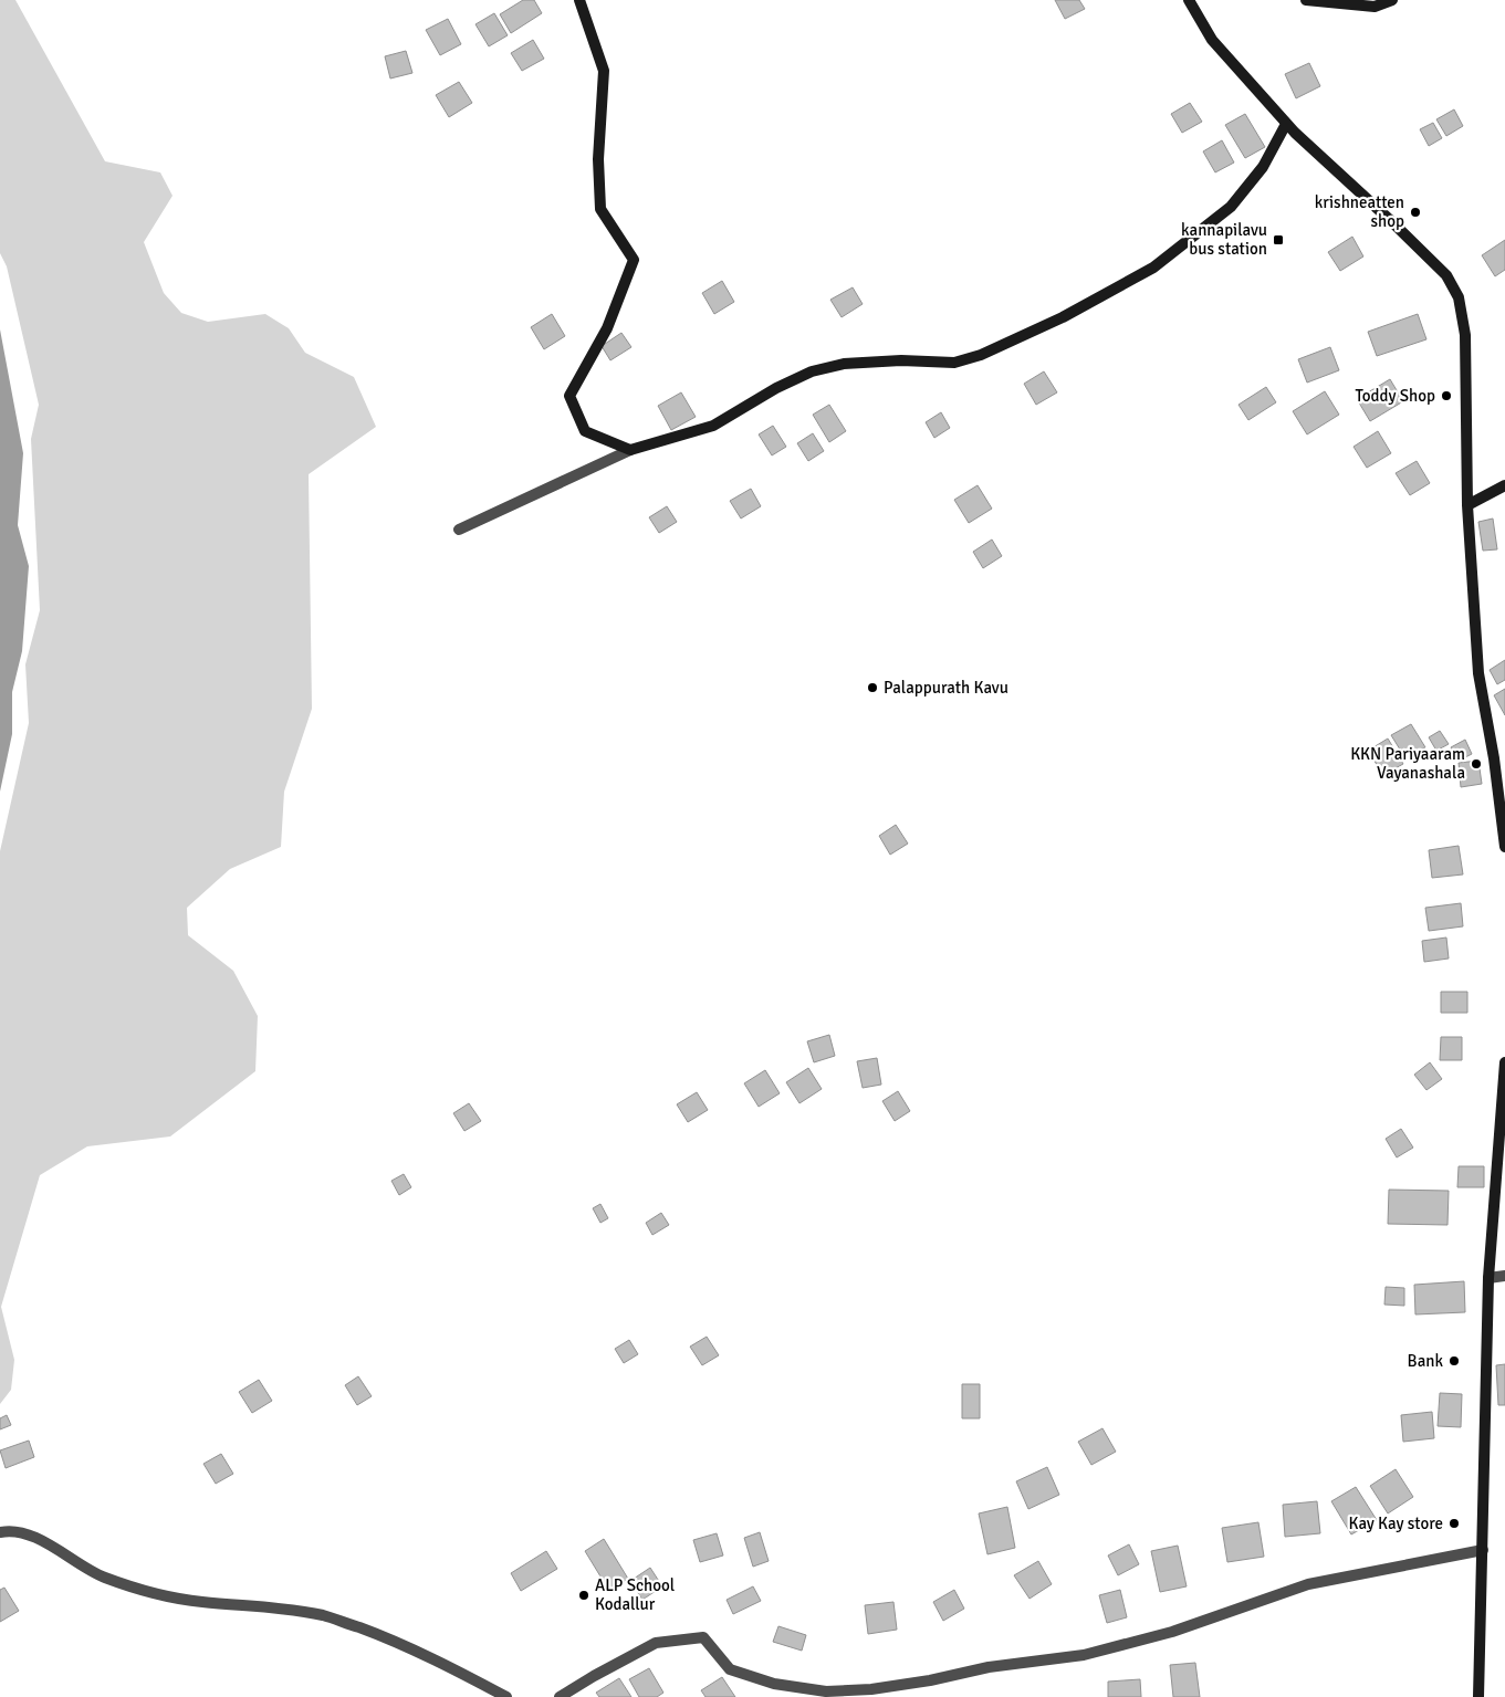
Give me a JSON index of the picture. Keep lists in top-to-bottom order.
{
  "places": {
    "other": [
      "krishneatten shop",
      "Toddy Shop",
      "Palappurath Kavu",
      "KKN Pariyaaram Vayanashala",
      "Bank",
      "Kay Kay store",
      "ALP School Kodallur"
    ],
    "transit": ["kannapilavu bus station"]
  }
}
